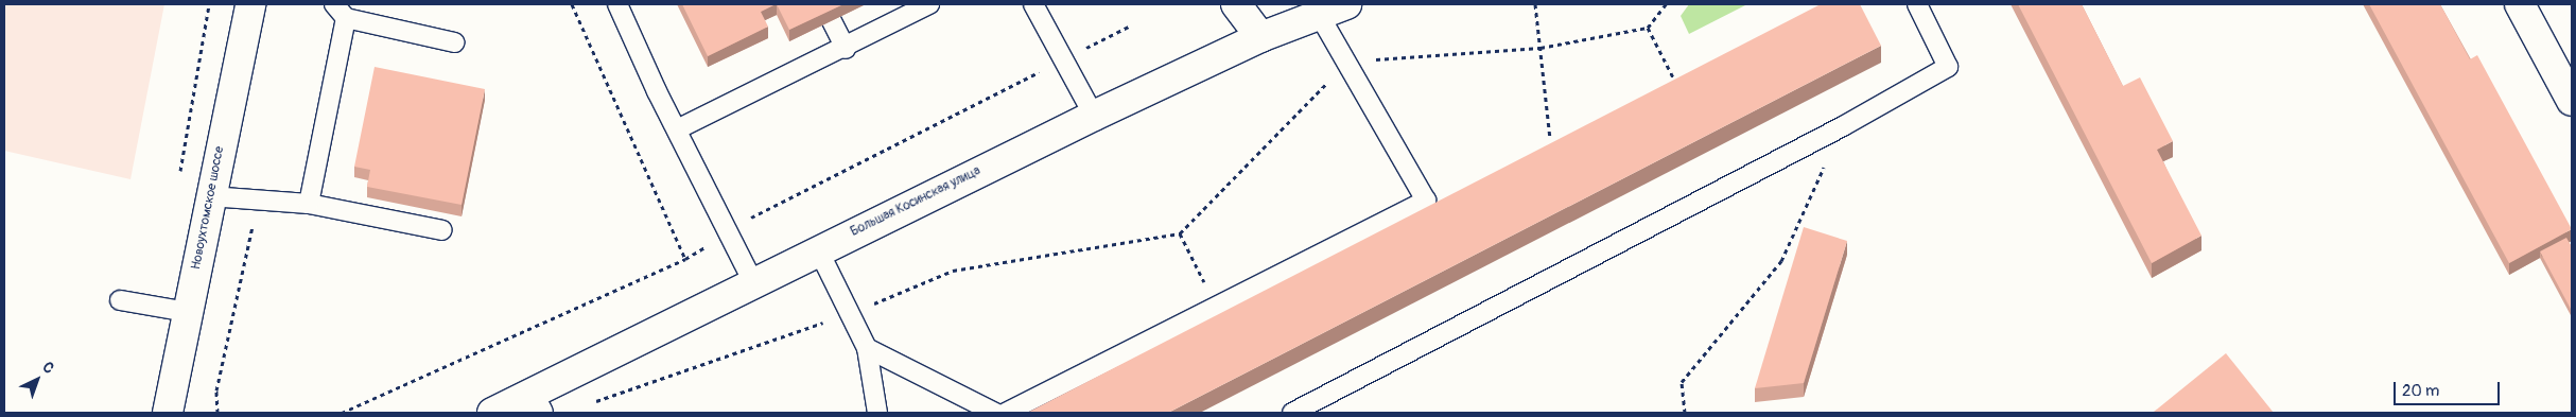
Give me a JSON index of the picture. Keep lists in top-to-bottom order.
{
  "streets": {
    "street": ["Большая Косинская улица", "Новоухтомское шоссе"]
  },
  "scale_bar": "20 m",
  "north": "top right"
}
